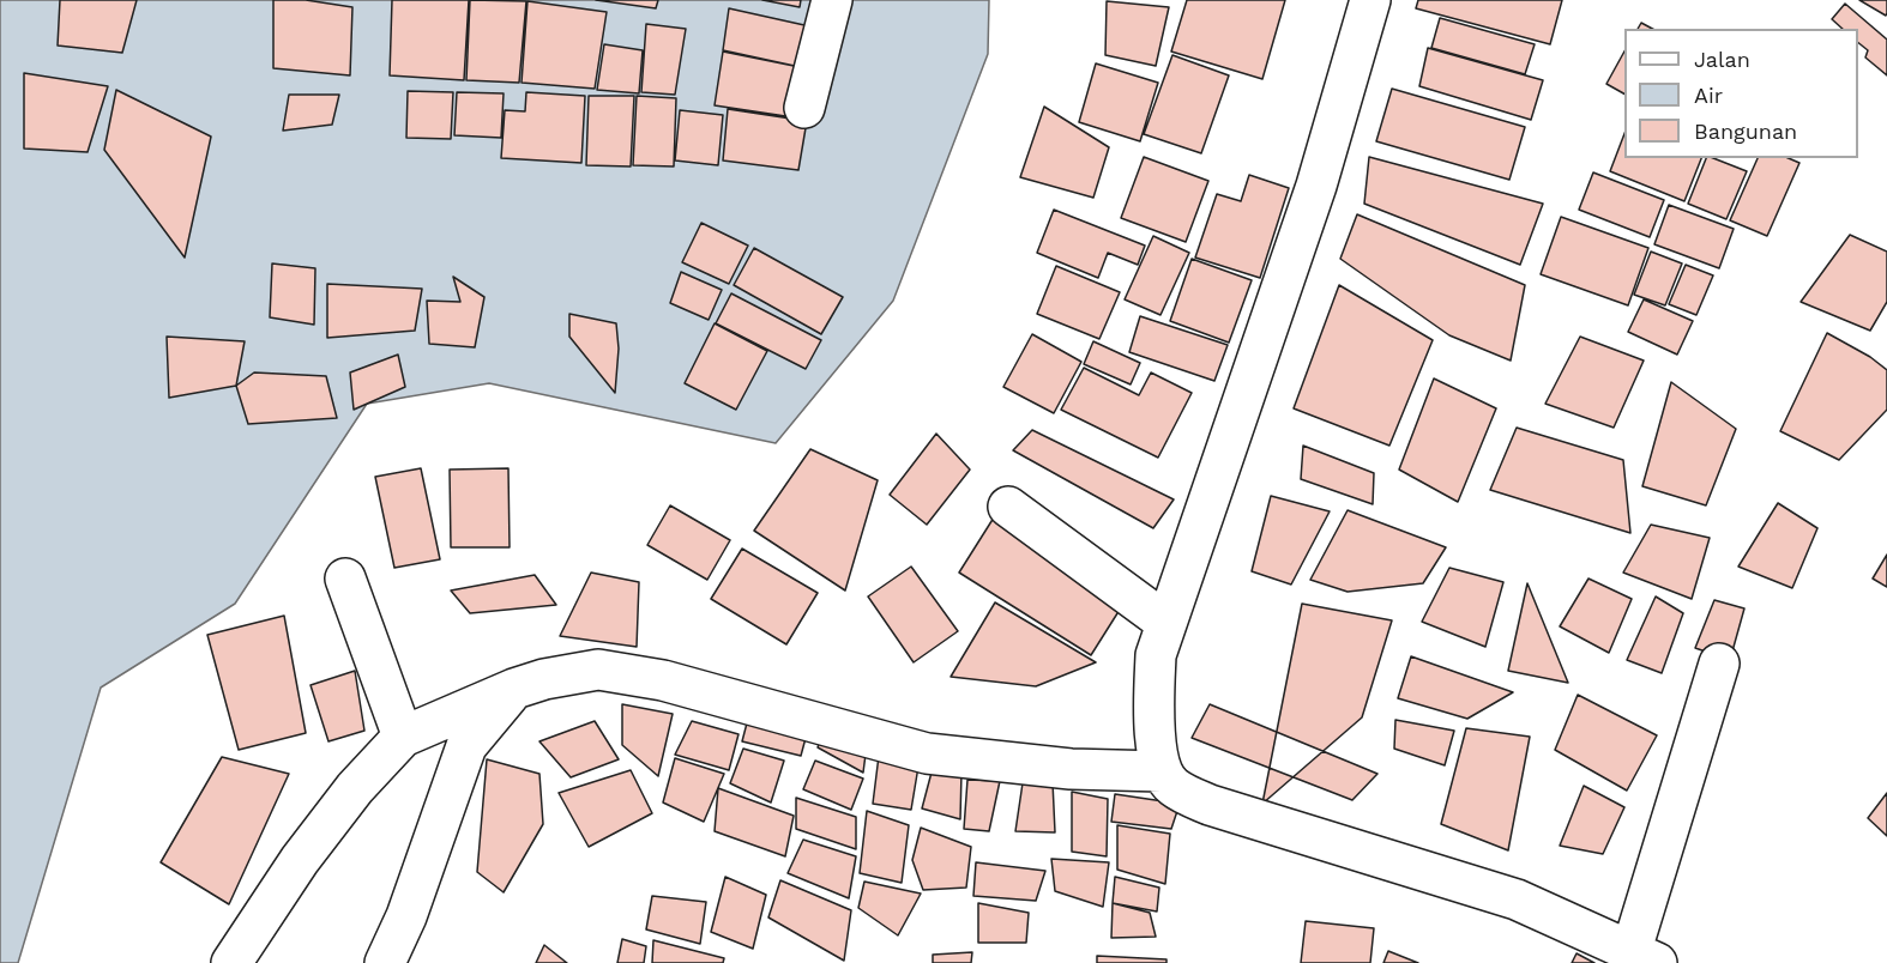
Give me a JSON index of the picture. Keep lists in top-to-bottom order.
{
  "legend": ["Jalan", "Air", "Bangunan"]
}
